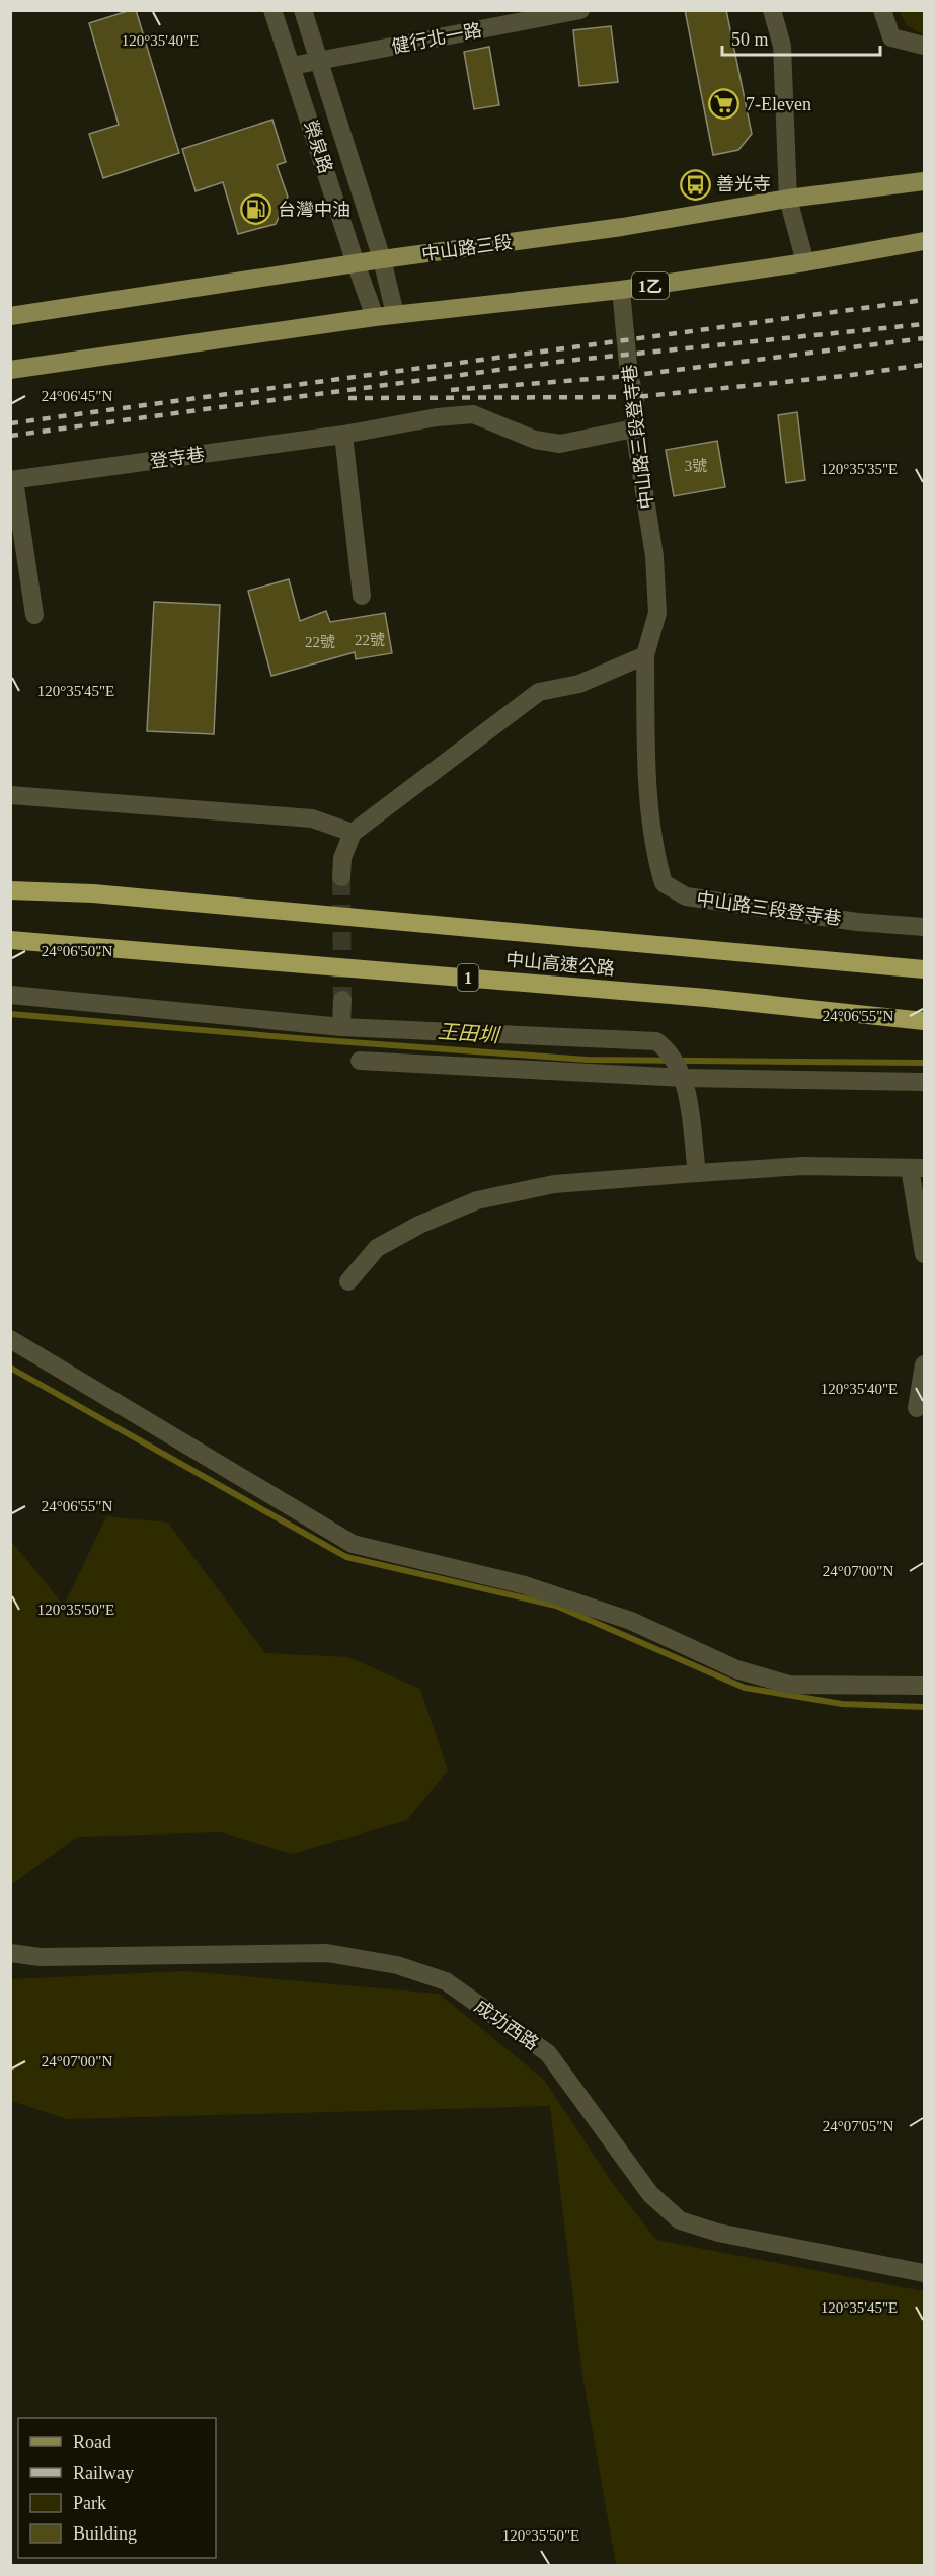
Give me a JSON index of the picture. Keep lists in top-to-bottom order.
{
  "streets": {
    "highway": ["中山高速公路", "1"],
    "main road": ["中山路三段", "1乙"],
    "street": [
      "健行北一路",
      "榮泉路",
      "中山路三段登寺巷",
      "登寺巷",
      "成功西路"
    ]
  },
  "crossings": [
    ["健行北一路", "榮泉路"],
    ["榮泉路", "中山路三段"],
    ["榮泉路", "1乙"],
    ["1乙", "中山路三段登寺巷"],
    ["中山路三段登寺巷", "登寺巷"]
  ],
  "water": ["王田圳"],
  "places": {
    "supermarket": ["7-Eleven"],
    "bus stop": ["善光寺"],
    "fuel station": ["台灣中油"]
  },
  "house_numbers": ["3號", "22號", "22號"],
  "legend": [
    "Road",
    "Railway",
    "Park",
    "Building"
  ],
  "scale_bar": "50 m",
  "coordinates": [
    "120°35'40\"E",
    "24°06'45\"N",
    "120°35'35\"E",
    "120°35'45\"E",
    "24°06'50\"N",
    "24°06'55\"N",
    "24°07'00\"N",
    "120°35'50\"E",
    "24°07'05\"N"
  ]
}
